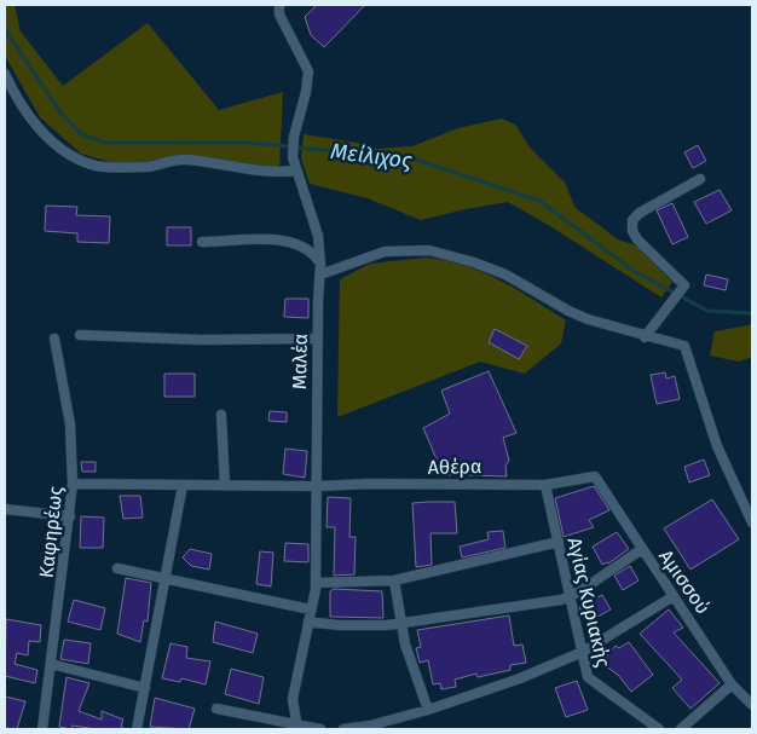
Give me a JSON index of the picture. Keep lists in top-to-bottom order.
{
  "streets": {
    "street": [
      "Μαλέα",
      "Αθέρα",
      "Καφηρέως",
      "Αμισσού",
      "Αγίας Κυριακής"
    ]
  },
  "crossings": [
    ["Μαλέα", "Αθέρα"],
    ["Αθέρα", "Καφηρέως"],
    ["Αθέρα", "Αμισσού"],
    ["Αθέρα", "Αγίας Κυριακής"]
  ],
  "water": ["Μείλιχος"]
}
